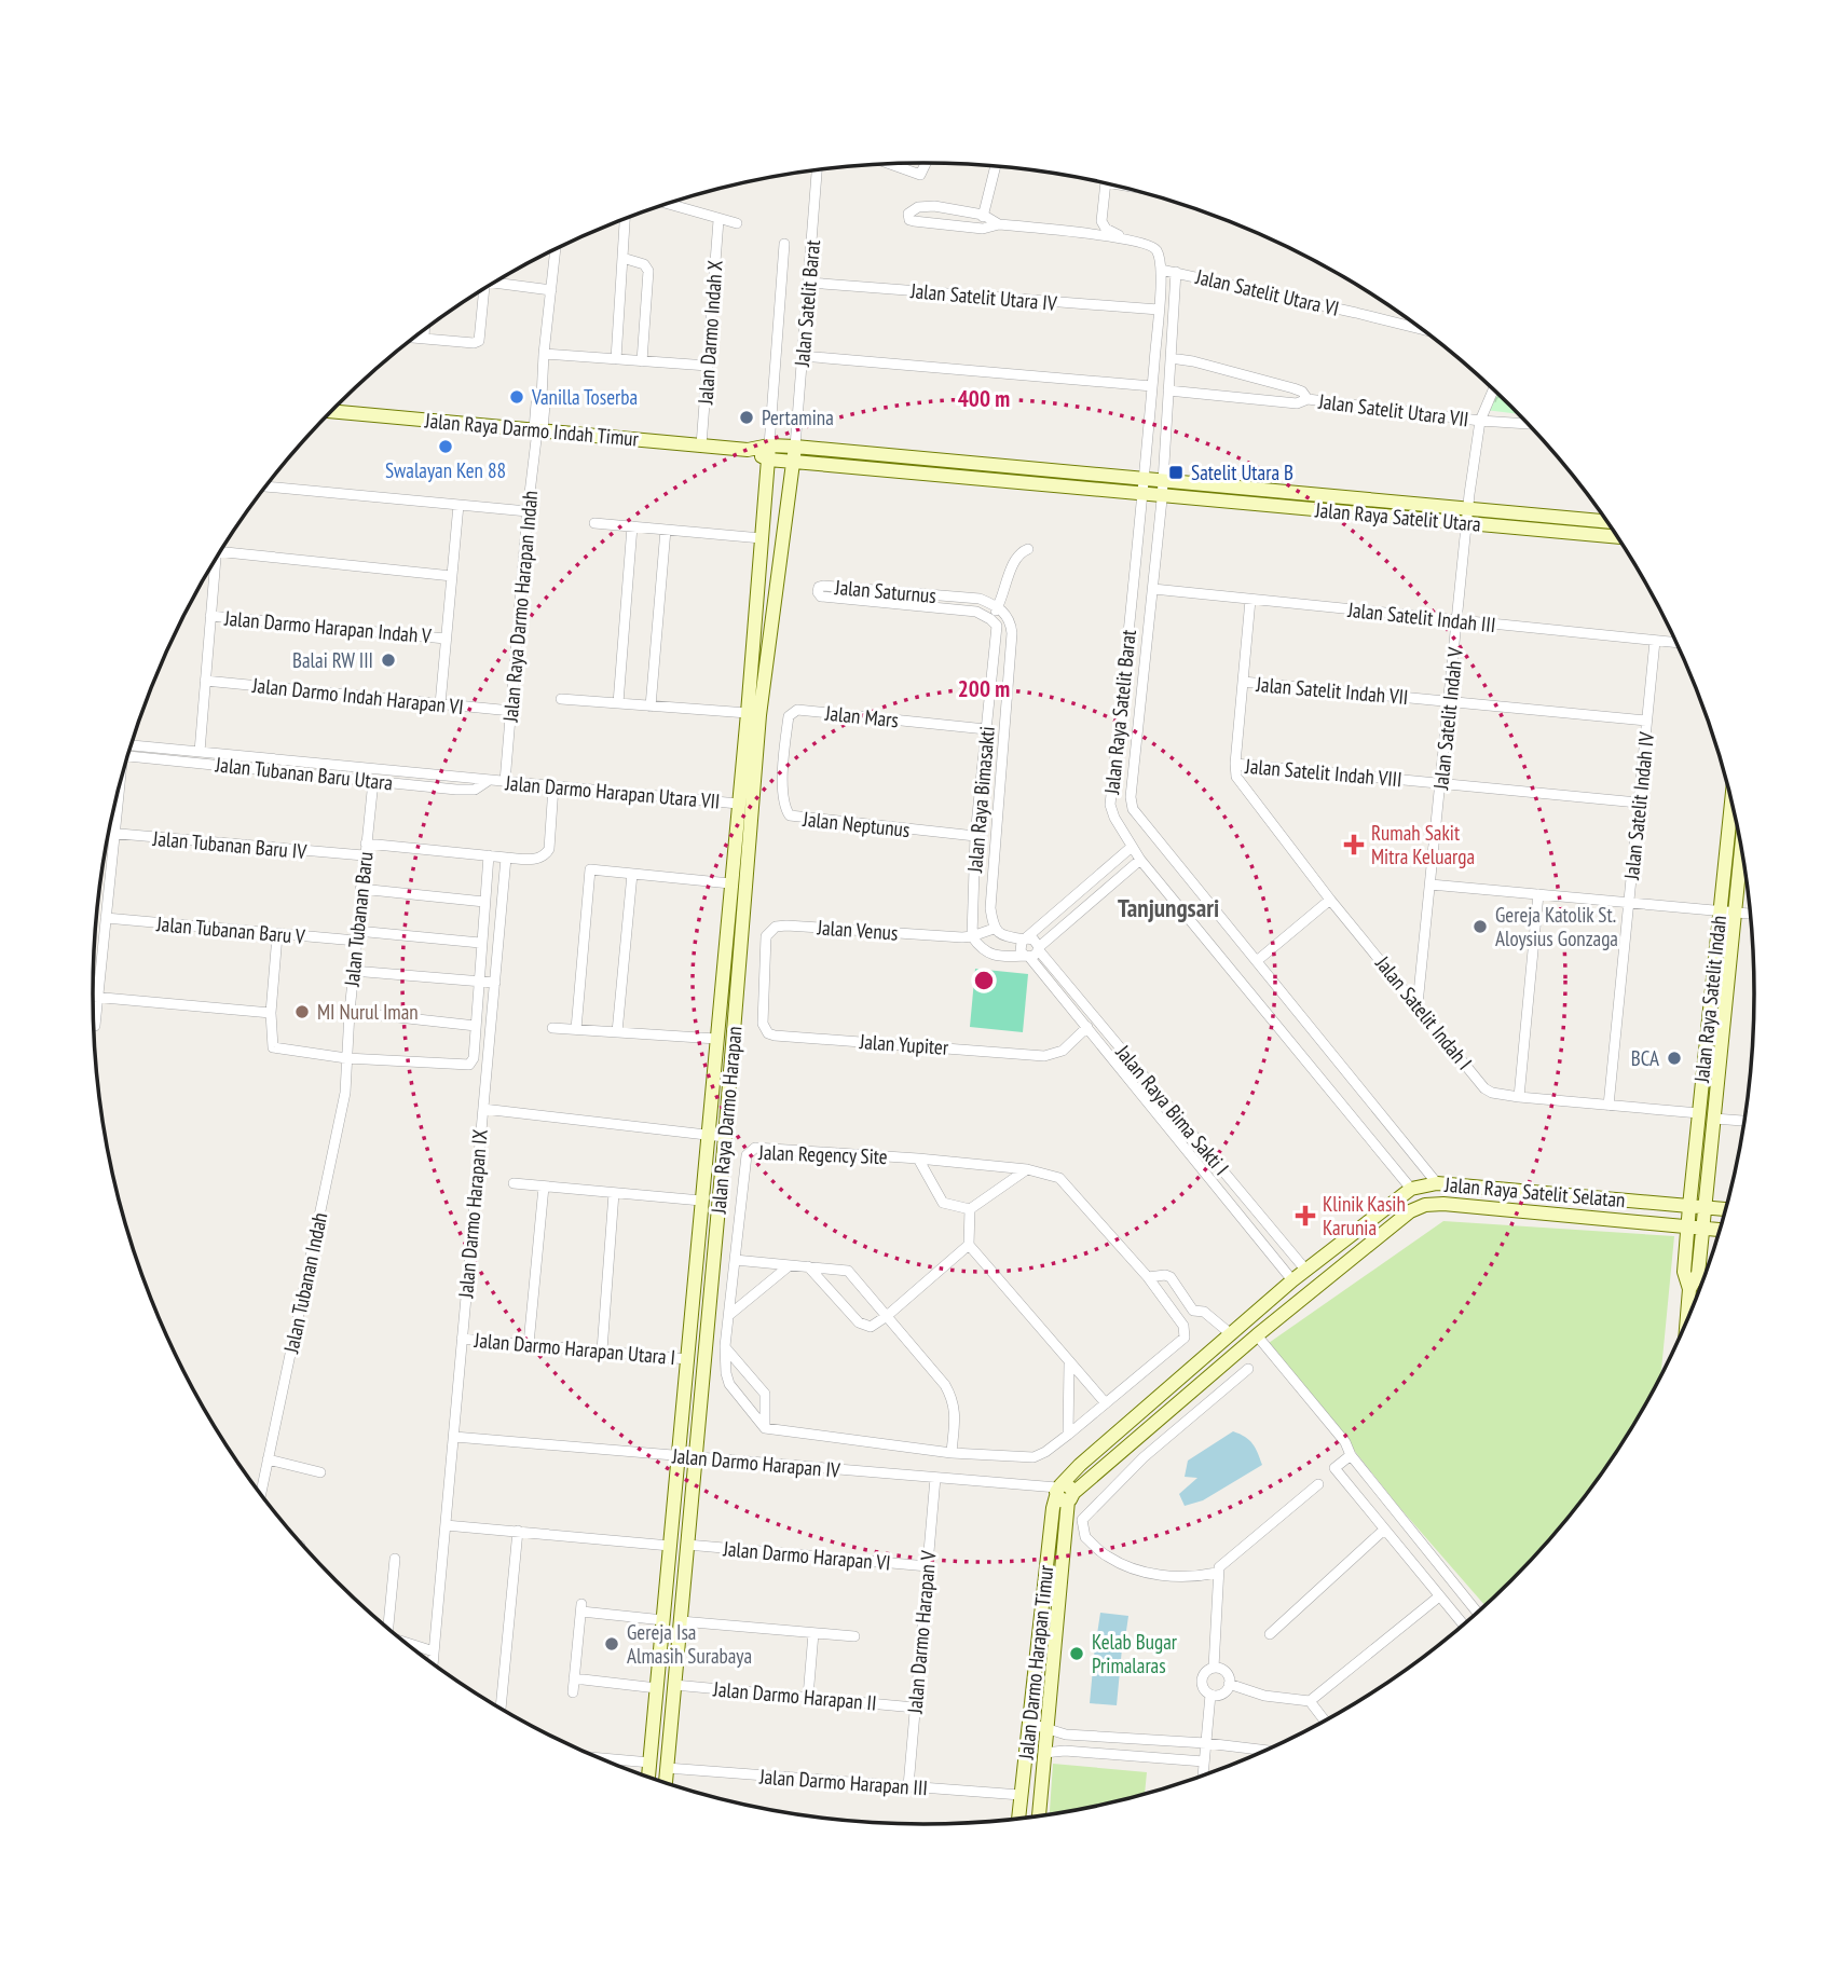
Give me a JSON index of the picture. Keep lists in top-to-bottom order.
{
  "streets": {
    "street": [
      "Jalan Satelit Utara VI",
      "Jalan Satelit Utara IV",
      "Jalan Satelit Barat",
      "Jalan Darmo Indah X",
      "Jalan Satelit Utara VII",
      "Jalan Raya Darmo Indah Timur",
      "Jalan Raya Satelit Utara",
      "Jalan Saturnus",
      "Jalan Raya Darmo Harapan Indah",
      "Jalan Satelit Indah III",
      "Jalan Darmo Harapan Indah V",
      "Jalan Satelit Indah VII",
      "Jalan Darmo Indah Harapan VI",
      "Jalan Raya Satelit Barat",
      "Jalan Mars",
      "Jalan Satelit Indah V",
      "Jalan Satelit Indah VIII",
      "Jalan Tubanan Baru Utara",
      "Jalan Darmo Harapan Utara VII",
      "Jalan Raya Bimasakti",
      "Jalan Satelit Indah IV",
      "Jalan Neptunus",
      "Jalan Tubanan Baru IV",
      "Jalan Tubanan Baru",
      "Jalan Tubanan Baru V",
      "Jalan Venus",
      "Jalan Raya Satelit Indah",
      "Jalan Satelit Indah I",
      "Jalan Yupiter",
      "Jalan Raya Bima Sakti I",
      "Jalan Raya Darmo Harapan",
      "Jalan Regency Site",
      "Jalan Raya Satelit Selatan",
      "Jalan Darmo Harapan IX",
      "Jalan Tubanan Indah",
      "Jalan Darmo Harapan Utara I",
      "Jalan Darmo Harapan IV",
      "Jalan Darmo Harapan VI",
      "Jalan Darmo Harapan V",
      "Jalan Darmo Harapan Timur",
      "Jalan Darmo Harapan II",
      "Jalan Darmo Harapan III"
    ]
  },
  "crossings": [
    ["Jalan Satelit Utara IV", "Jalan Satelit Barat"],
    ["Jalan Satelit Barat", "Jalan Raya Satelit Utara"],
    ["Jalan Satelit Barat", "Jalan Raya Darmo Harapan"],
    ["Jalan Darmo Indah X", "Jalan Raya Darmo Indah Timur"],
    ["Jalan Satelit Utara VII", "Jalan Satelit Indah V"],
    ["Jalan Raya Darmo Indah Timur", "Jalan Raya Satelit Utara"],
    ["Jalan Raya Darmo Indah Timur", "Jalan Raya Darmo Harapan Indah"],
    ["Jalan Raya Darmo Indah Timur", "Jalan Raya Darmo Harapan"],
    ["Jalan Raya Satelit Utara", "Jalan Raya Satelit Barat"],
    ["Jalan Raya Satelit Utara", "Jalan Satelit Indah V"],
    ["Jalan Raya Satelit Utara", "Jalan Raya Darmo Harapan"],
    ["Jalan Saturnus", "Jalan Raya Bimasakti"],
    ["Jalan Raya Darmo Harapan Indah", "Jalan Darmo Indah Harapan VI"],
    ["Jalan Raya Darmo Harapan Indah", "Jalan Darmo Harapan Utara VII"],
    ["Jalan Satelit Indah III", "Jalan Raya Satelit Barat"],
    ["Jalan Satelit Indah III", "Jalan Satelit Indah V"],
    ["Jalan Satelit Indah III", "Jalan Satelit Indah IV"],
    ["Jalan Satelit Indah VII", "Jalan Satelit Indah V"],
    ["Jalan Satelit Indah VII", "Jalan Satelit Indah IV"],
    ["Jalan Raya Satelit Barat", "Jalan Raya Satelit Selatan"],
    ["Jalan Mars", "Jalan Raya Bimasakti"],
    ["Jalan Mars", "Jalan Neptunus"],
    ["Jalan Satelit Indah V", "Jalan Satelit Indah VIII"],
    ["Jalan Satelit Indah V", "Jalan Satelit Indah I"],
    ["Jalan Satelit Indah VIII", "Jalan Satelit Indah IV"],
    ["Jalan Satelit Indah VIII", "Jalan Satelit Indah I"],
    ["Jalan Tubanan Baru Utara", "Jalan Darmo Harapan Utara VII"],
    ["Jalan Tubanan Baru Utara", "Jalan Tubanan Baru"],
    ["Jalan Darmo Harapan Utara VII", "Jalan Raya Darmo Harapan"],
    ["Jalan Raya Bimasakti", "Jalan Neptunus"],
    ["Jalan Raya Bimasakti", "Jalan Venus"],
    ["Jalan Satelit Indah IV", "Jalan Satelit Indah I"],
    ["Jalan Tubanan Baru IV", "Jalan Tubanan Baru"],
    ["Jalan Tubanan Baru", "Jalan Tubanan Baru V"],
    ["Jalan Tubanan Baru", "Jalan Tubanan Indah"],
    ["Jalan Venus", "Jalan Yupiter"],
    ["Jalan Raya Satelit Indah", "Jalan Satelit Indah I"],
    ["Jalan Raya Satelit Indah", "Jalan Raya Satelit Selatan"],
    ["Jalan Yupiter", "Jalan Raya Bima Sakti I"],
    ["Jalan Raya Bima Sakti I", "Jalan Raya Satelit Selatan"],
    ["Jalan Raya Darmo Harapan", "Jalan Darmo Harapan Utara I"],
    ["Jalan Raya Darmo Harapan", "Jalan Darmo Harapan IV"],
    ["Jalan Raya Darmo Harapan", "Jalan Darmo Harapan VI"],
    ["Jalan Raya Darmo Harapan", "Jalan Darmo Harapan II"],
    ["Jalan Raya Darmo Harapan", "Jalan Darmo Harapan III"],
    ["Jalan Darmo Harapan IX", "Jalan Darmo Harapan Utara I"],
    ["Jalan Darmo Harapan IX", "Jalan Darmo Harapan IV"],
    ["Jalan Darmo Harapan IV", "Jalan Darmo Harapan V"],
    ["Jalan Darmo Harapan IV", "Jalan Darmo Harapan Timur"],
    ["Jalan Darmo Harapan VI", "Jalan Darmo Harapan V"],
    ["Jalan Darmo Harapan V", "Jalan Darmo Harapan II"],
    ["Jalan Darmo Harapan V", "Jalan Darmo Harapan III"],
    ["Jalan Darmo Harapan Timur", "Jalan Darmo Harapan III"]
  ],
  "districts": ["Tanjungsari"],
  "places": {
    "other": [
      "Vanilla Toserba",
      "Pertamina",
      "Swalayan Ken 88",
      "Balai RW III",
      "Gereja Katolik St. Aloysius Gonzaga",
      "MI Nurul Iman",
      "BCA",
      "Gereja Isa Almasih Surabaya",
      "Kelab Bugar Primalaras"
    ],
    "transit": ["Satelit Utara B"],
    "health": ["Rumah Sakit Mitra Keluarga", "Klinik Kasih Karunia"]
  },
  "rings": ["400 m", "200 m"]
}
